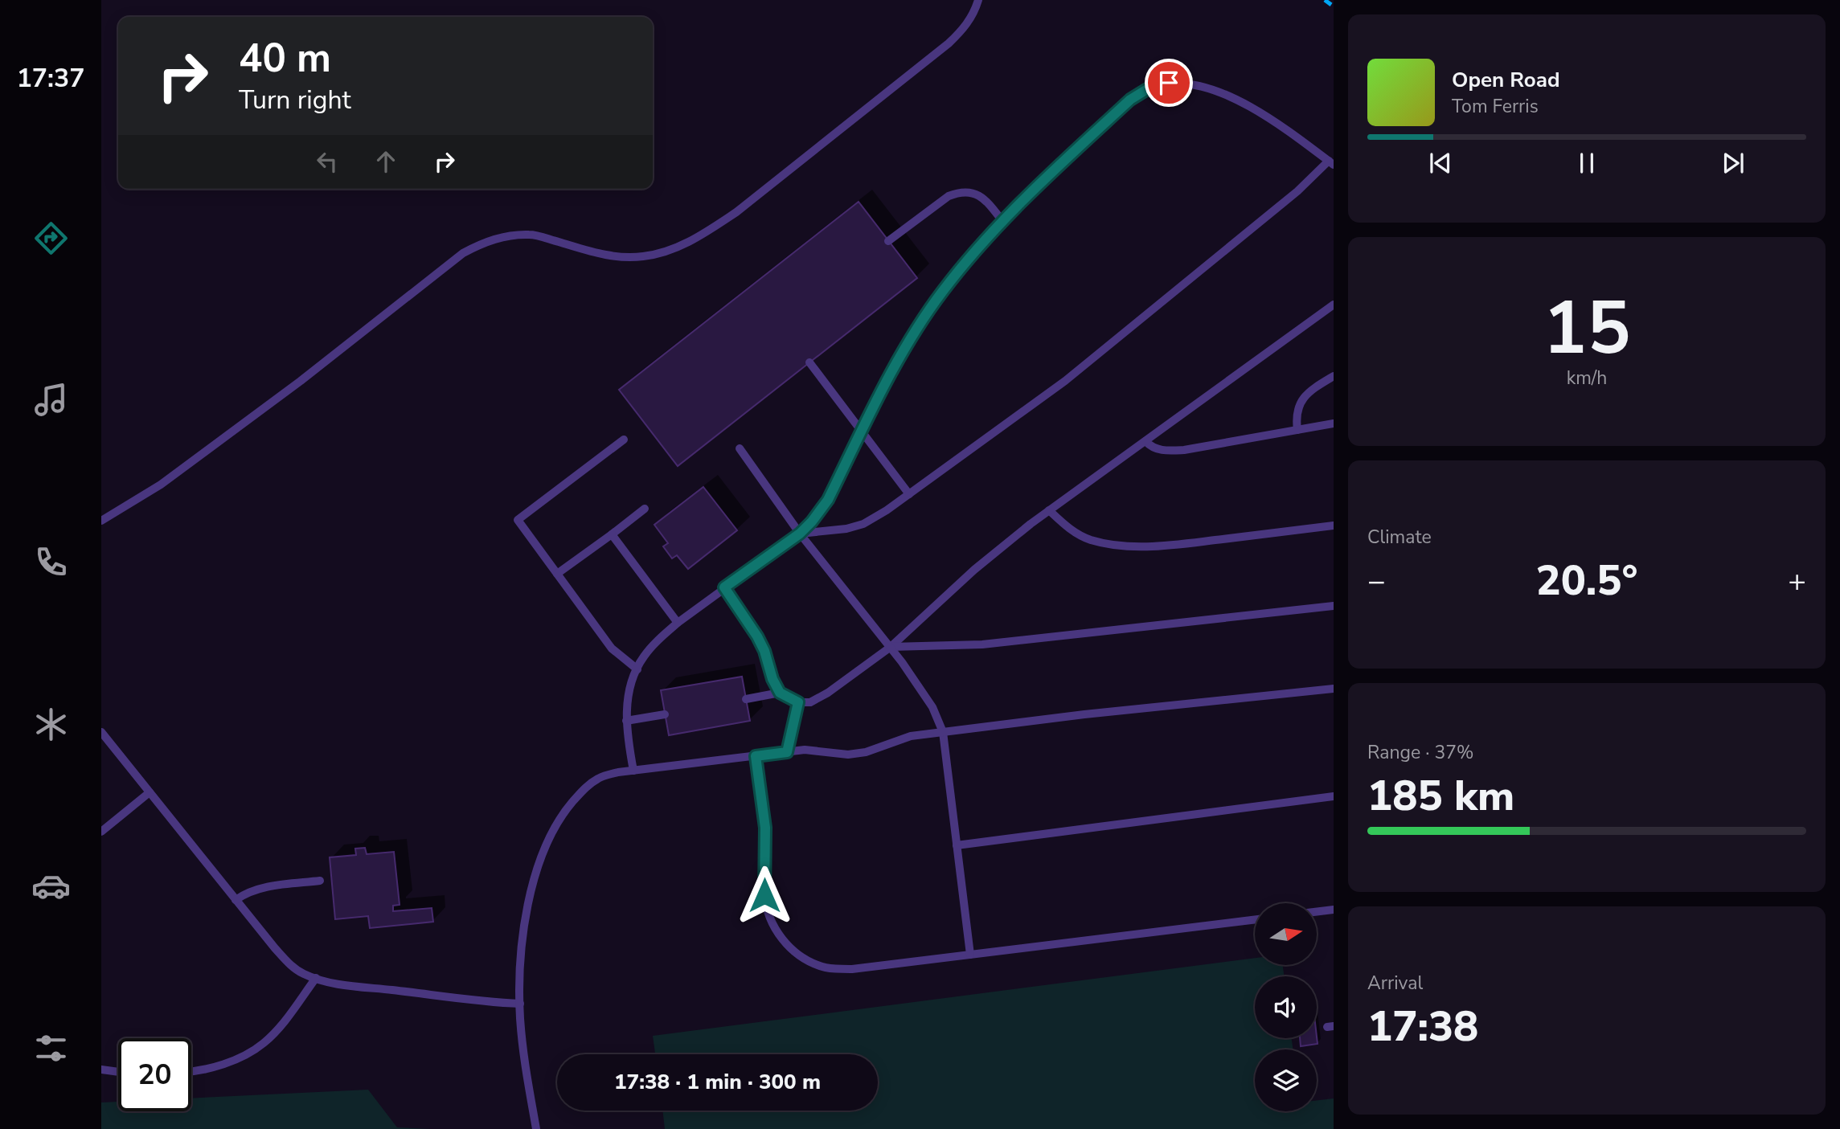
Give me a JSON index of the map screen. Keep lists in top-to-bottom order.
{
  "north": "right",
  "page": {
    "tabs": "17:37",
    "turn": ["40 m", "Turn right"],
    "song": ["Open Road", "Tom Ferris"],
    "tile": [
      ["15", "km/h"],
      "Climate",
      ["Range · 37%", "185 km"],
      ["Arrival", "17:38"]
    ],
    "heat": ["−", "20.5°", "+"],
    "limit": "20",
    "trip": "17:38 · 1 min · 300 m"
  }
}
